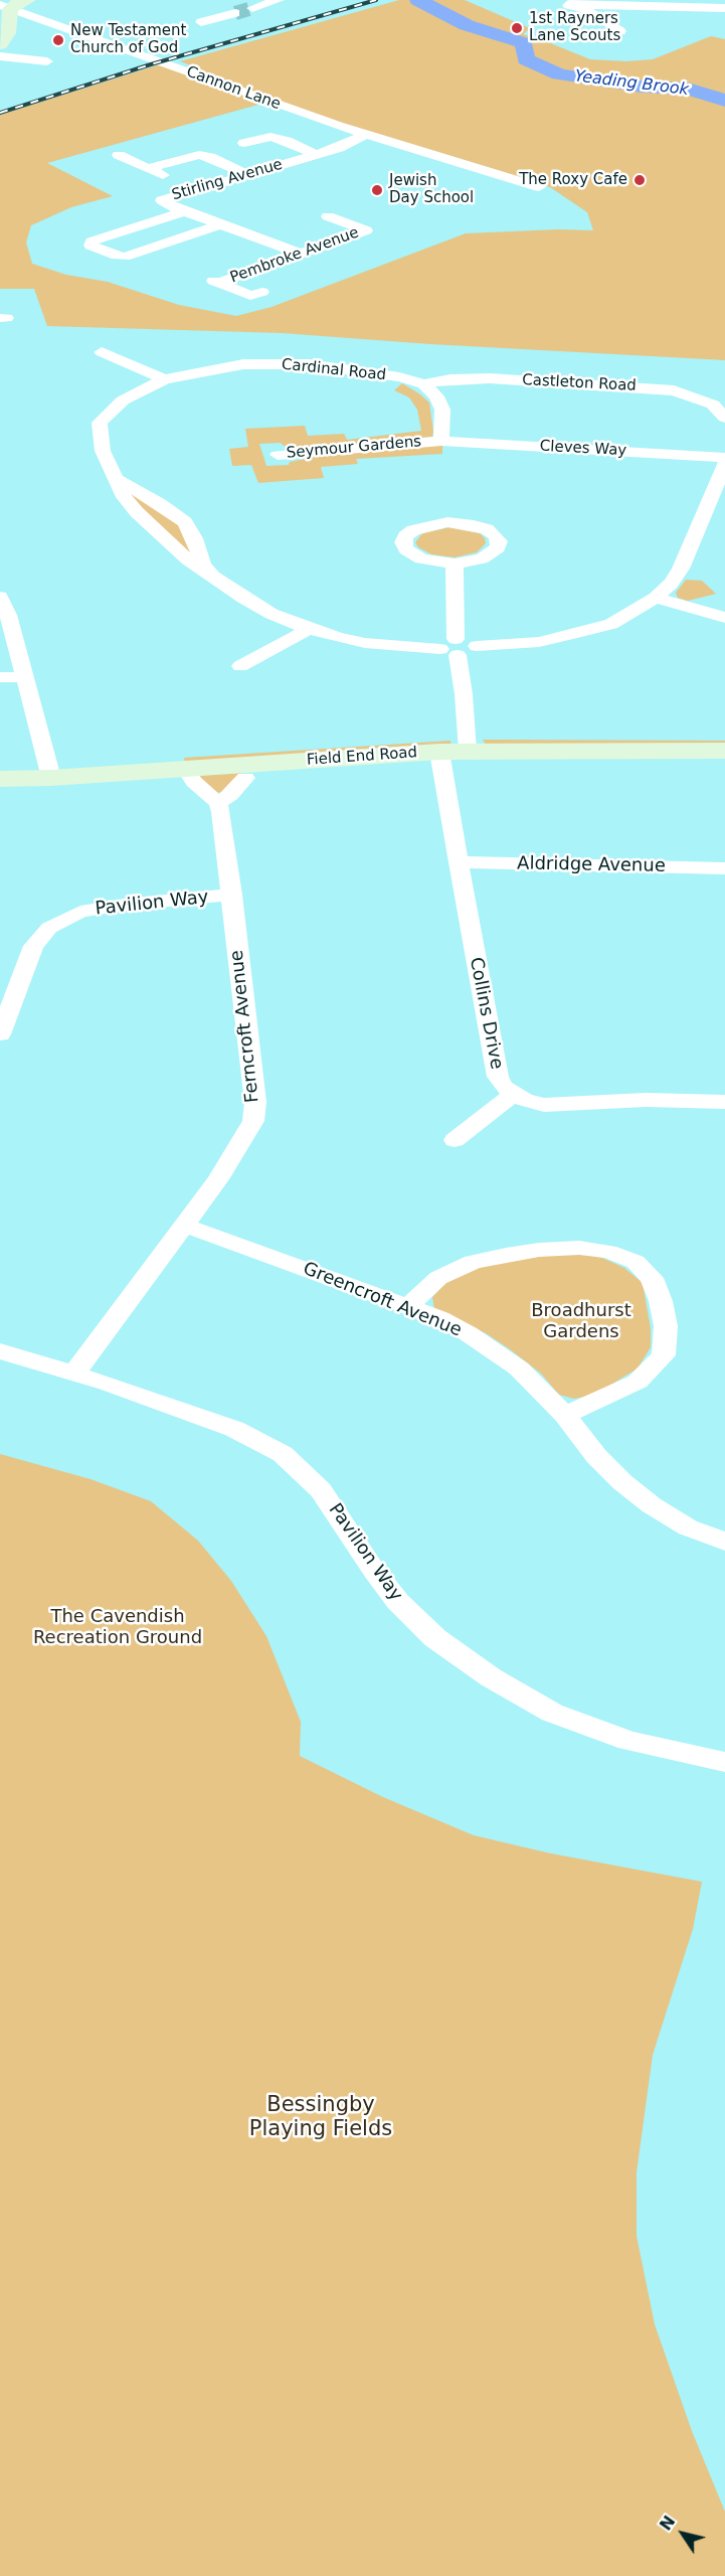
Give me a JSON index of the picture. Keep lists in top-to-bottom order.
{
  "streets": {
    "street": [
      "Cannon Lane",
      "Stirling Avenue",
      "Pembroke Avenue",
      "Cardinal Road",
      "Castleton Road",
      "Seymour Gardens",
      "Cleves Way",
      "Field End Road",
      "Aldridge Avenue",
      "Pavilion Way",
      "Collins Drive",
      "Ferncroft Avenue",
      "Greencroft Avenue"
    ]
  },
  "crossings": [
    ["Cannon Lane", "Stirling Avenue"],
    ["Stirling Avenue", "Pembroke Avenue"],
    ["Cardinal Road", "Castleton Road"],
    ["Cardinal Road", "Seymour Gardens"],
    ["Castleton Road", "Seymour Gardens"],
    ["Seymour Gardens", "Cleves Way"],
    ["Field End Road", "Collins Drive"],
    ["Aldridge Avenue", "Collins Drive"],
    ["Pavilion Way", "Ferncroft Avenue"],
    ["Ferncroft Avenue", "Greencroft Avenue"]
  ],
  "water": ["Yeading Brook"],
  "parks": ["Broadhurst Gardens", "The Cavendish Recreation Ground", "Bessingby Playing Fields"],
  "places": [
    "1st Rayners Lane Scouts",
    "New Testament Church of God",
    "The Roxy Cafe",
    "Jewish Day School"
  ],
  "north": "top left"
}
